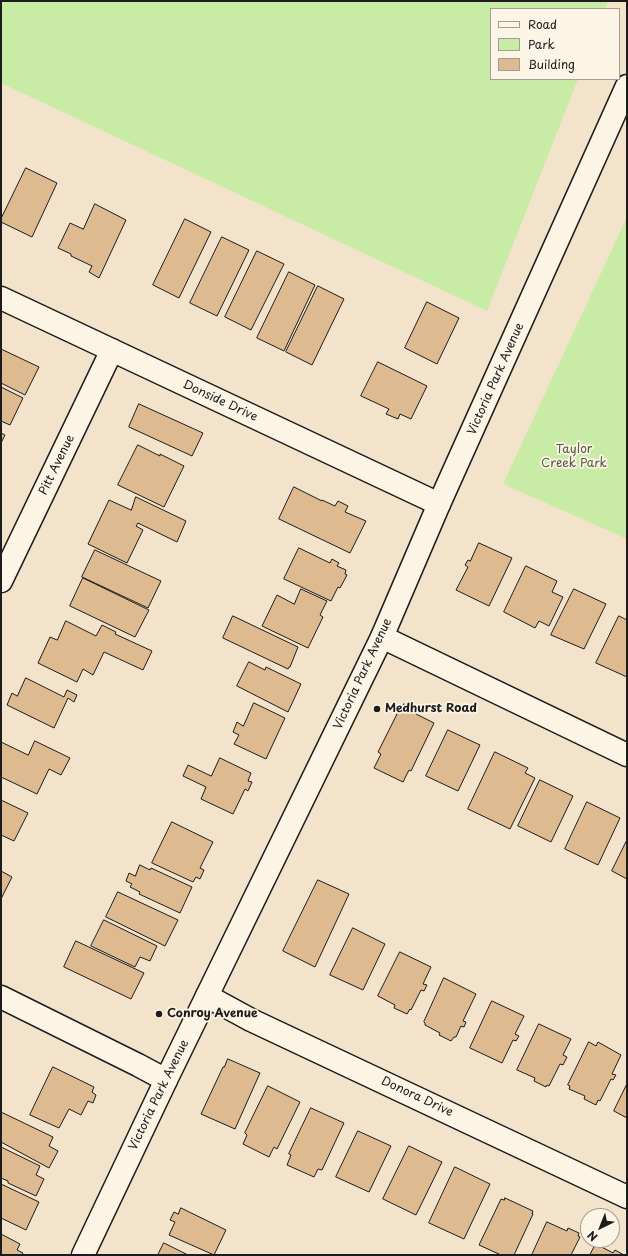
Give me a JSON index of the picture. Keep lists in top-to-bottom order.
{
  "streets": {
    "street": [
      "Victoria Park Avenue",
      "Donside Drive",
      "Pitt Avenue",
      "Donora Drive"
    ]
  },
  "crossings": [
    ["Victoria Park Avenue", "Donside Drive"],
    ["Victoria Park Avenue", "Donora Drive"],
    ["Donside Drive", "Pitt Avenue"]
  ],
  "parks": ["Taylor Creek Park"],
  "places": ["Medhurst Road", "Conroy Avenue"],
  "legend": ["Road", "Park", "Building"],
  "north": "bottom left"
}
